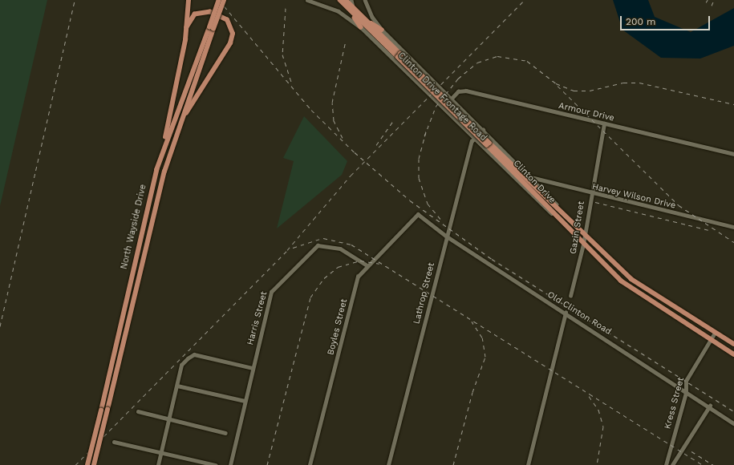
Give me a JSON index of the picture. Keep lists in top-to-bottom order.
{
  "streets": {
    "main road": ["Clinton Drive", "North Wayside Drive"],
    "street": [
      "Clinton Drive Frontage Road",
      "Armour Drive",
      "Harvey Wilson Drive",
      "Gazin Street",
      "Lathrop Street",
      "Old Clinton Road",
      "Harris Street",
      "Boyles Street",
      "Kress Street"
    ]
  },
  "crossings": [
    ["Clinton Drive Frontage Road", "Armour Drive"],
    ["Clinton Drive Frontage Road", "Clinton Drive"],
    ["Clinton Drive Frontage Road", "Harvey Wilson Drive"],
    ["Clinton Drive Frontage Road", "Lathrop Street"],
    ["Armour Drive", "Gazin Street"],
    ["Clinton Drive", "Gazin Street"],
    ["Clinton Drive", "Kress Street"],
    ["Harvey Wilson Drive", "Gazin Street"],
    ["Lathrop Street", "Old Clinton Road"],
    ["Old Clinton Road", "Boyles Street"],
    ["Old Clinton Road", "Kress Street"],
    ["Harris Street", "Boyles Street"]
  ],
  "scale_bar": "200 m"
}
